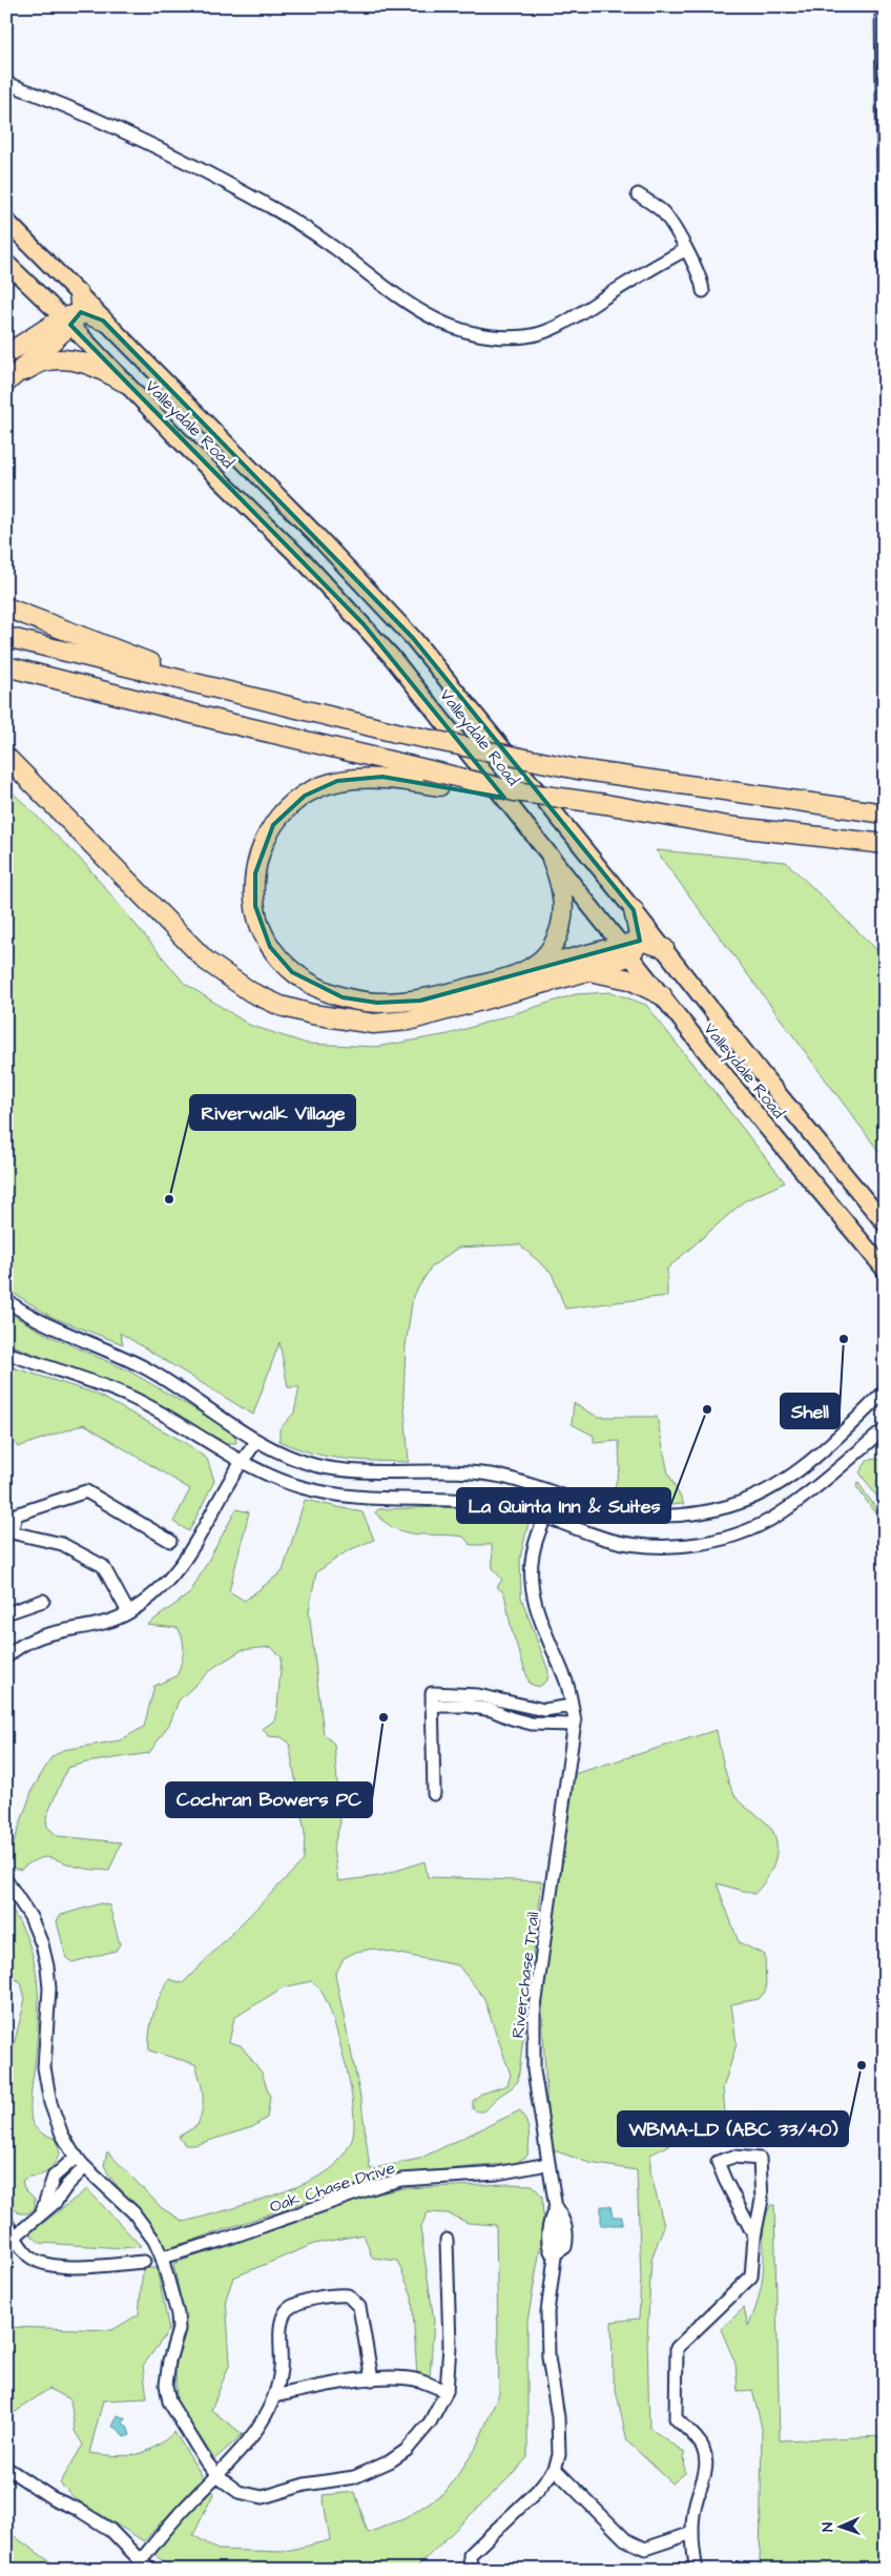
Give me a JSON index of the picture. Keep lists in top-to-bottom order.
{
  "streets": {
    "main road": ["Valleydale Road"],
    "street": ["Riverchase Trail", "Oak Chase Drive"]
  },
  "crossings": [
    ["Riverchase Trail", "Oak Chase Drive"]
  ],
  "places": [
    "Riverwalk Village",
    "Shell",
    "La Quinta Inn & Suites",
    "Cochran Bowers PC",
    "WBMA-LD (ABC 33/40)"
  ],
  "north": "left"
}
